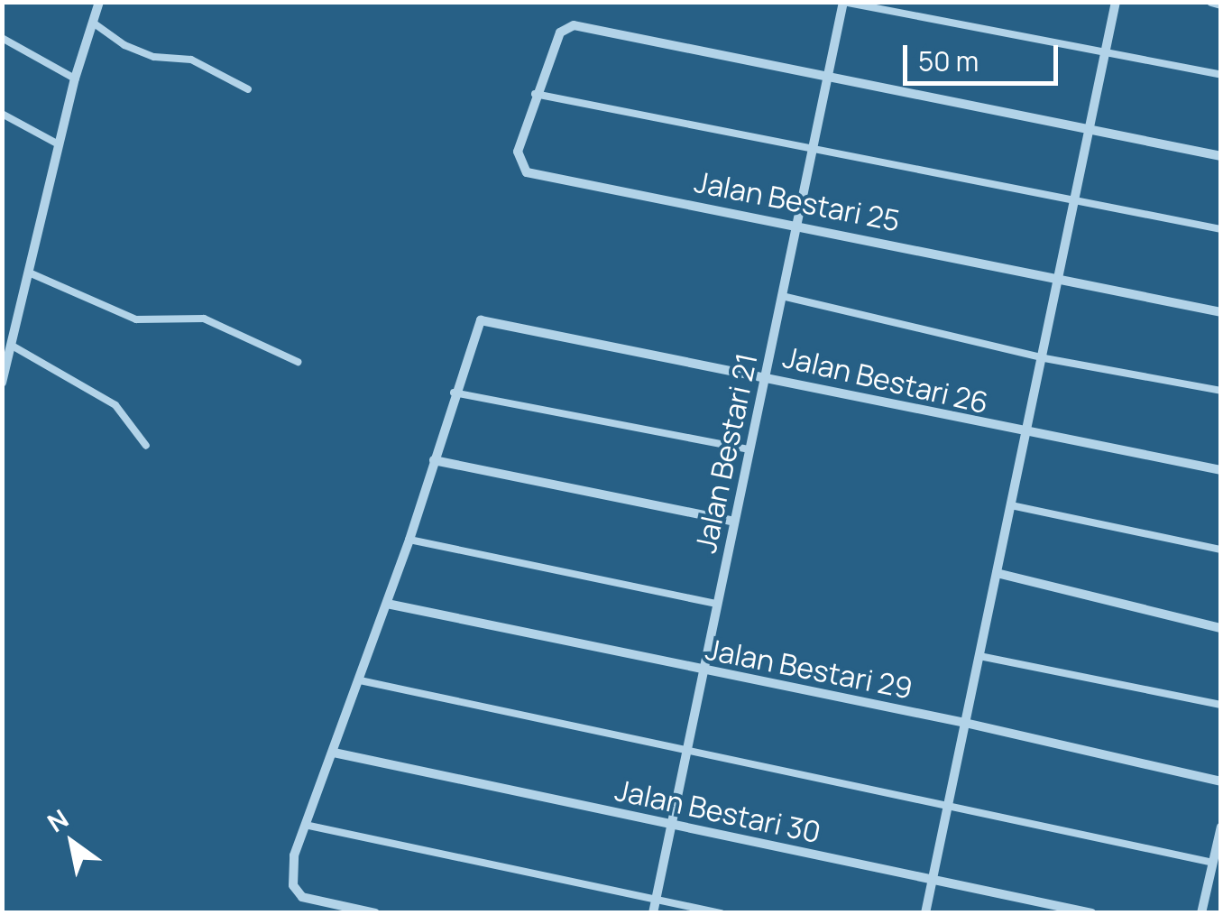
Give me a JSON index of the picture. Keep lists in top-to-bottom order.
{
  "streets": {
    "street": [
      "Jalan Bestari 25",
      "Jalan Bestari 26",
      "Jalan Bestari 21",
      "Jalan Bestari 29",
      "Jalan Bestari 30"
    ]
  },
  "crossings": [
    ["Jalan Bestari 25", "Jalan Bestari 21"],
    ["Jalan Bestari 26", "Jalan Bestari 21"],
    ["Jalan Bestari 21", "Jalan Bestari 29"],
    ["Jalan Bestari 21", "Jalan Bestari 30"]
  ],
  "scale_bar": "50 m",
  "north": "top left"
}
